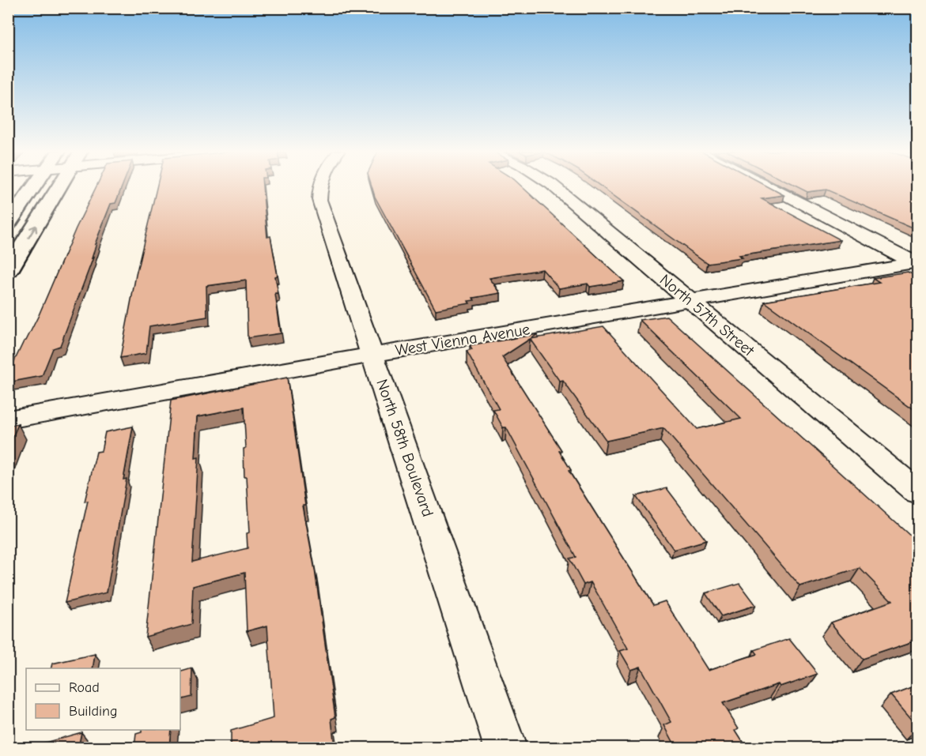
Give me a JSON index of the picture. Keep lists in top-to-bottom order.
{
  "streets": {
    "street": ["North 57th Street", "West Vienna Avenue", "North 58th Boulevard"]
  },
  "crossings": [
    ["North 57th Street", "West Vienna Avenue"],
    ["West Vienna Avenue", "North 58th Boulevard"]
  ],
  "legend": ["Road", "Building"]
}
